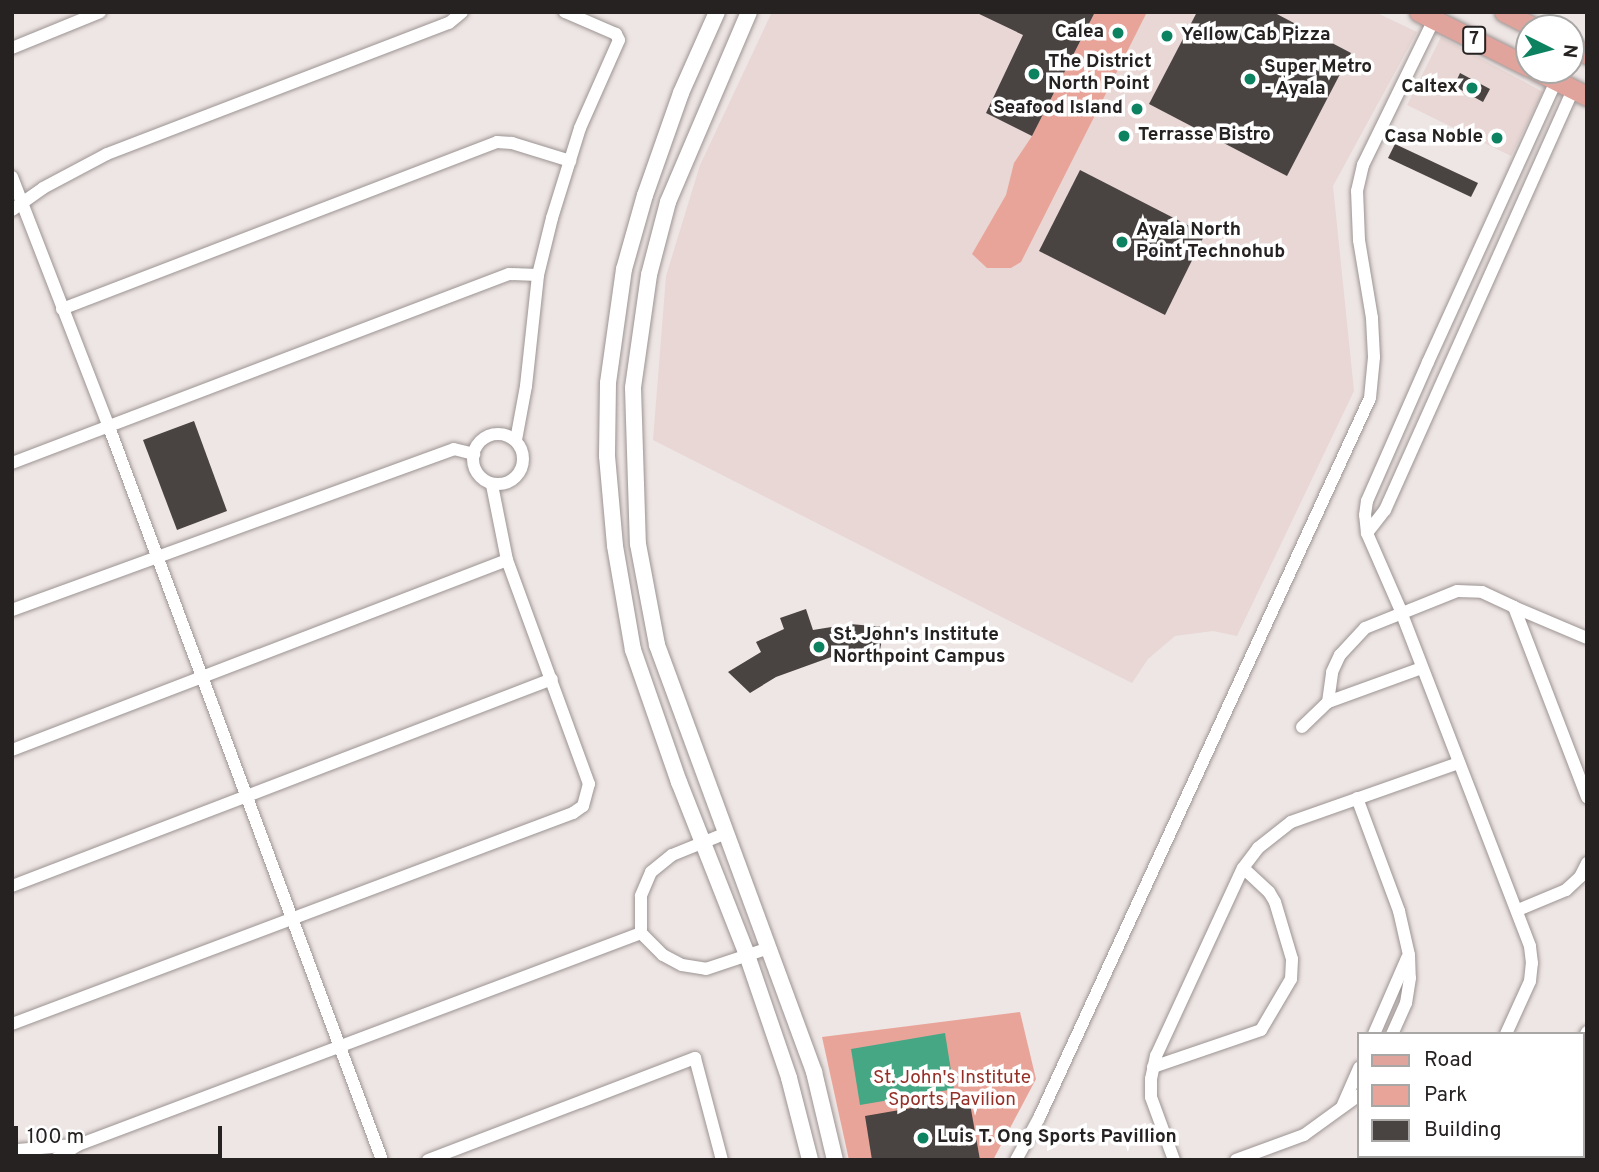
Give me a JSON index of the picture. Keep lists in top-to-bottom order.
{
  "streets": {
    "main road": ["7"]
  },
  "parks": ["St. John's Institute Sports Pavilion"],
  "places": [
    "Calea",
    "Yellow Cab Pizza",
    "The District North Point",
    "Super Metro - Ayala",
    "Caltex",
    "Seafood Island",
    "Terrasse Bistro",
    "Casa Noble",
    "Ayala North Point Technohub",
    "St. John's Institute Northpoint Campus",
    "Luis T. Ong Sports Pavillion"
  ],
  "legend": ["Road", "Park", "Building"],
  "scale_bar": "100 m",
  "north": "right"
}
